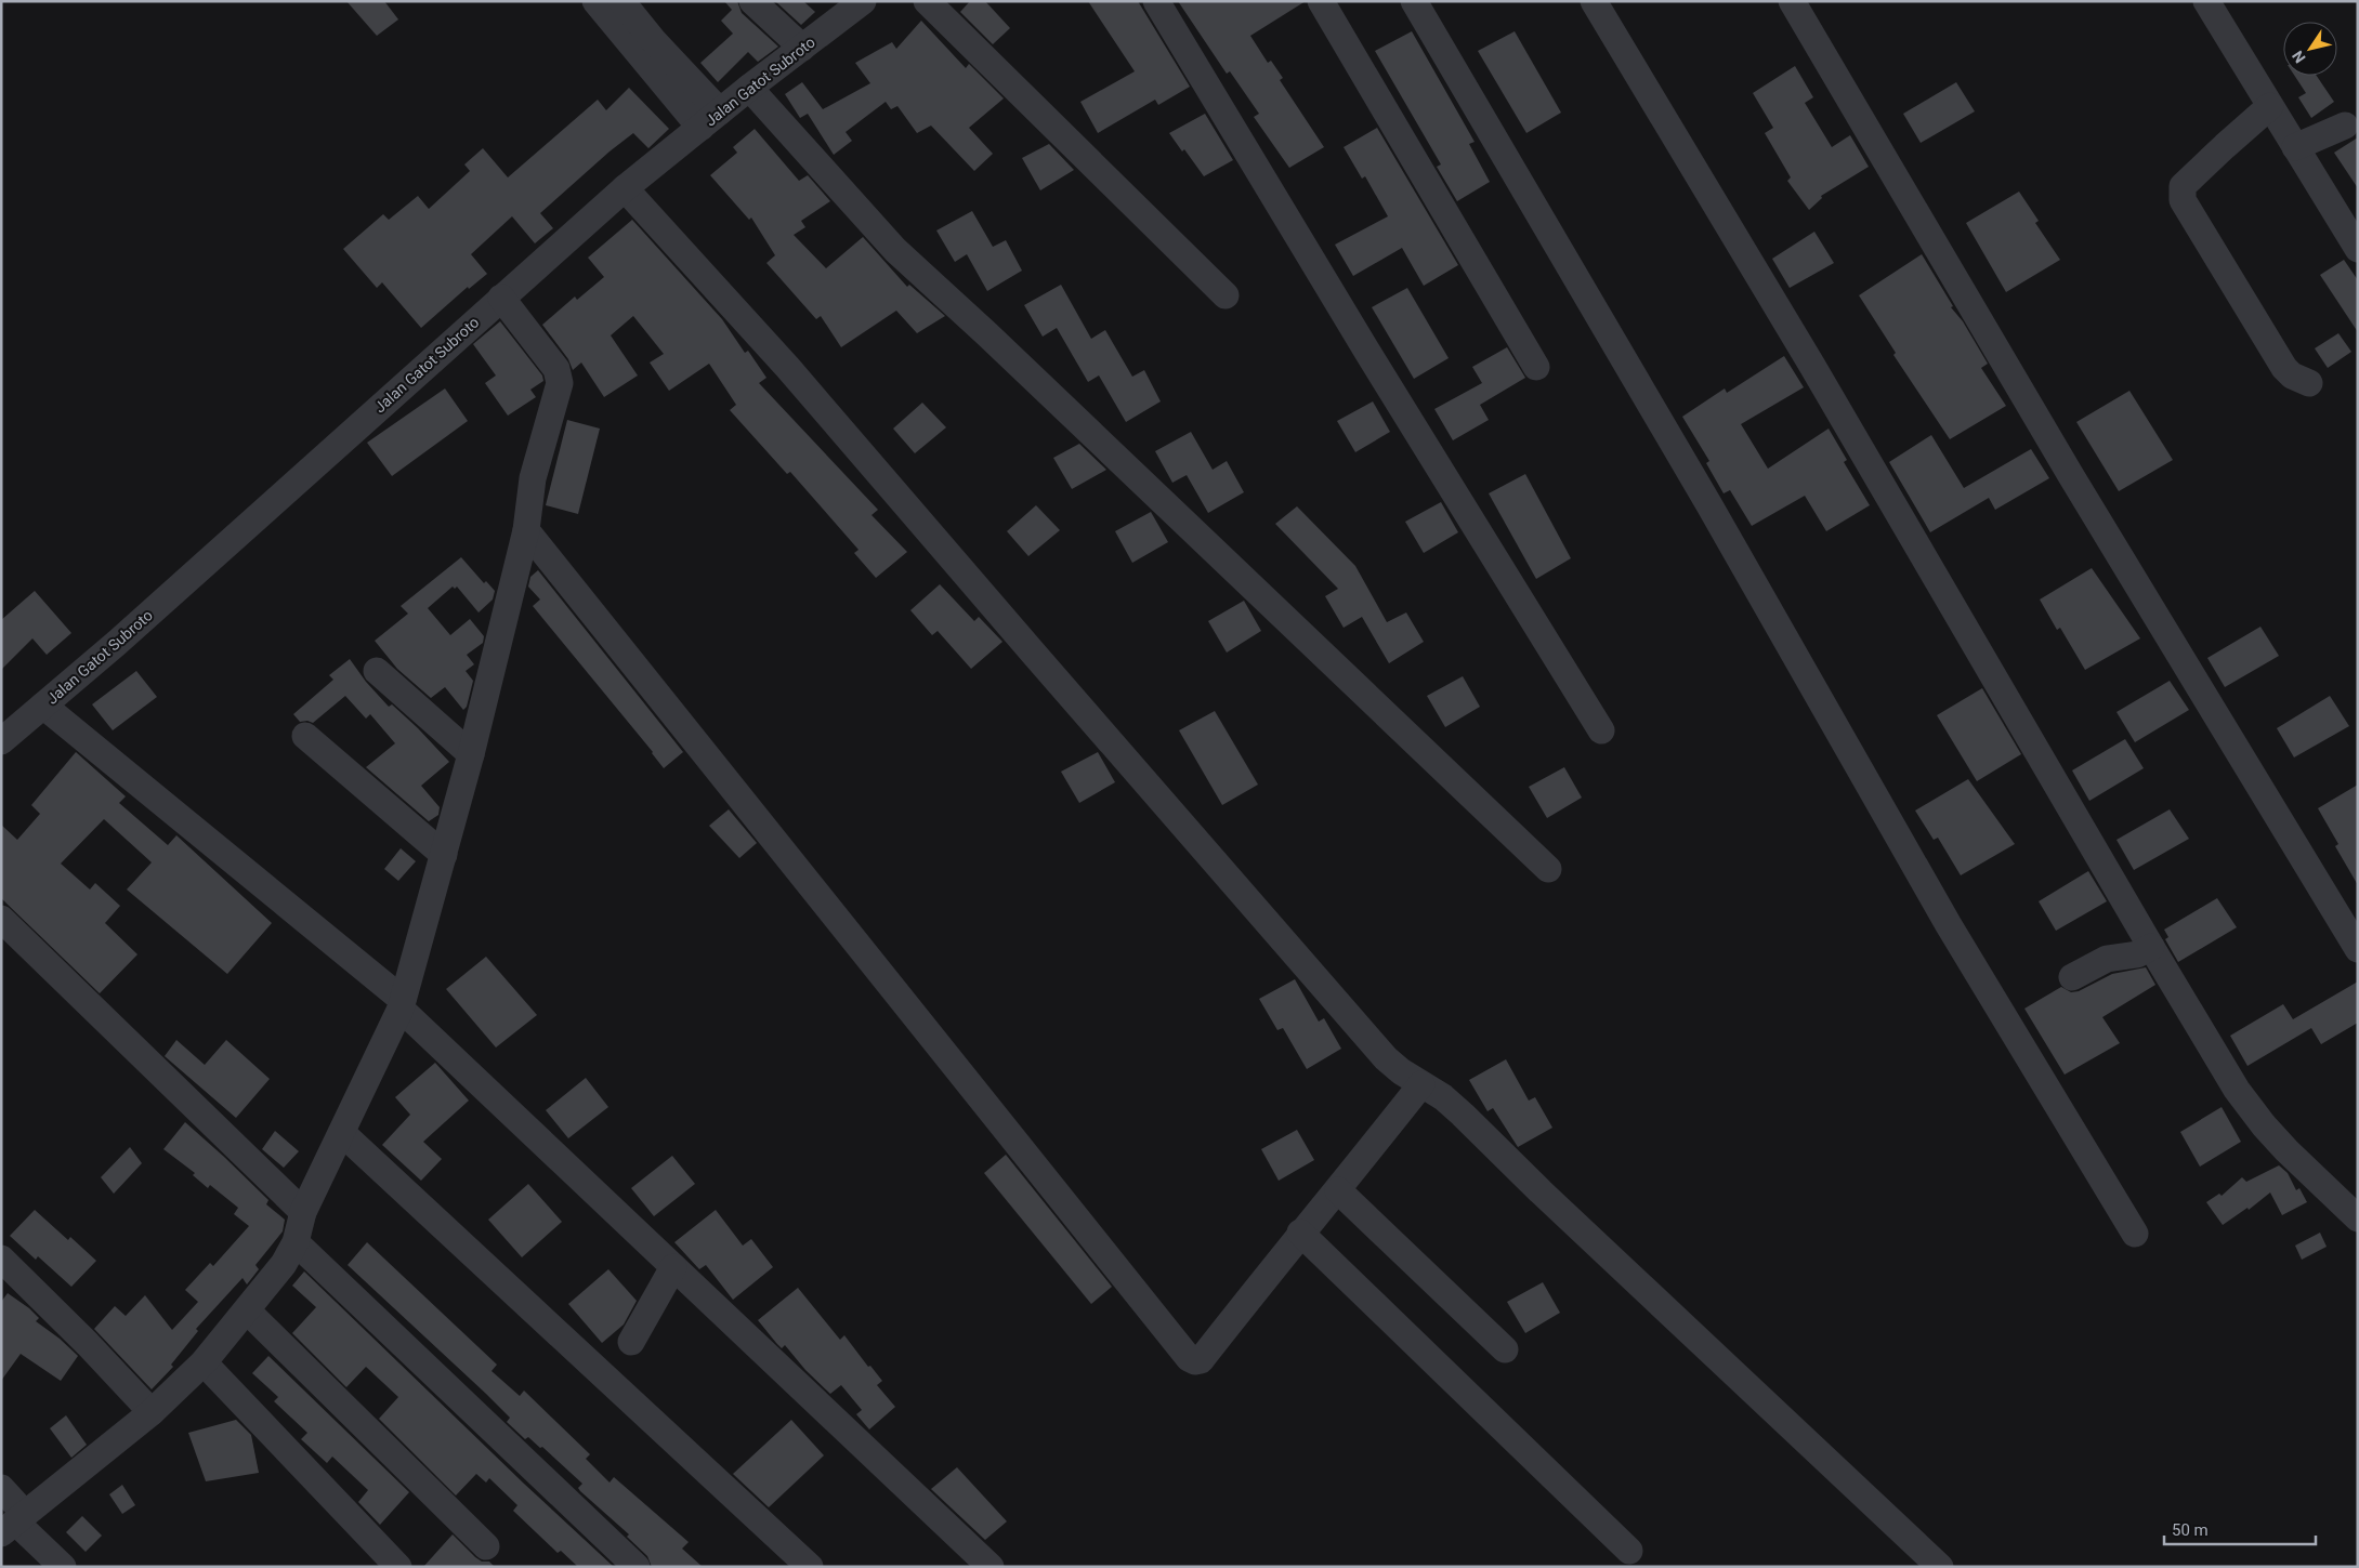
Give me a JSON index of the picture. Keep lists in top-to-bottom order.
{
  "streets": {
    "street": ["Jalan Gatot Subroto"]
  },
  "scale_bar": "50 m",
  "north": "bottom left"
}
